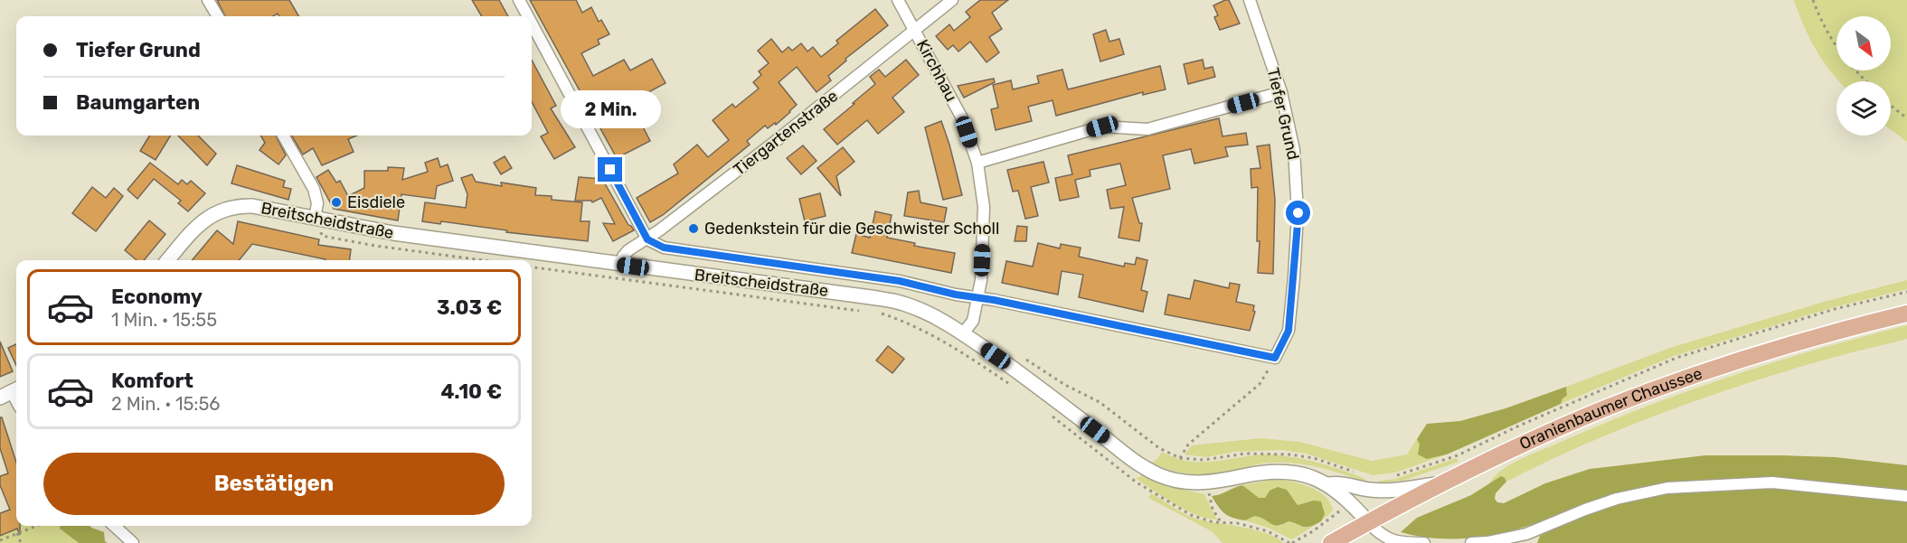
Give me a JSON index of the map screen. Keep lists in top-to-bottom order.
{
  "streets": {
    "main road": ["Oranienbaumer Chaussee"],
    "street": [
      "Kirchhau",
      "Tiefer Grund",
      "Tiergartenstraße",
      "Breitscheidstraße"
    ]
  },
  "crossings": [
    ["Kirchhau", "Tiergartenstraße"],
    ["Kirchhau", "Breitscheidstraße"],
    ["Tiefer Grund", "Breitscheidstraße"],
    ["Tiergartenstraße", "Breitscheidstraße"],
    ["Breitscheidstraße", "Oranienbaumer Chaussee"]
  ],
  "places": ["Eisdiele", "Gedenkstein für die Geschwister Scholl"],
  "north": "bottom right",
  "page": {
    "banner": ["Tiefer Grund", "Baumgarten"],
    "bubble": "2 Min.",
    "list": [
      {
        "name": "Economy",
        "note": "1 Min. · 15:55",
        "value": "3.03 €"
      },
      {
        "name": "Komfort",
        "note": "2 Min. · 15:56",
        "value": "4.10 €"
      }
    ],
    "buttons": "Bestätigen"
  }
}
